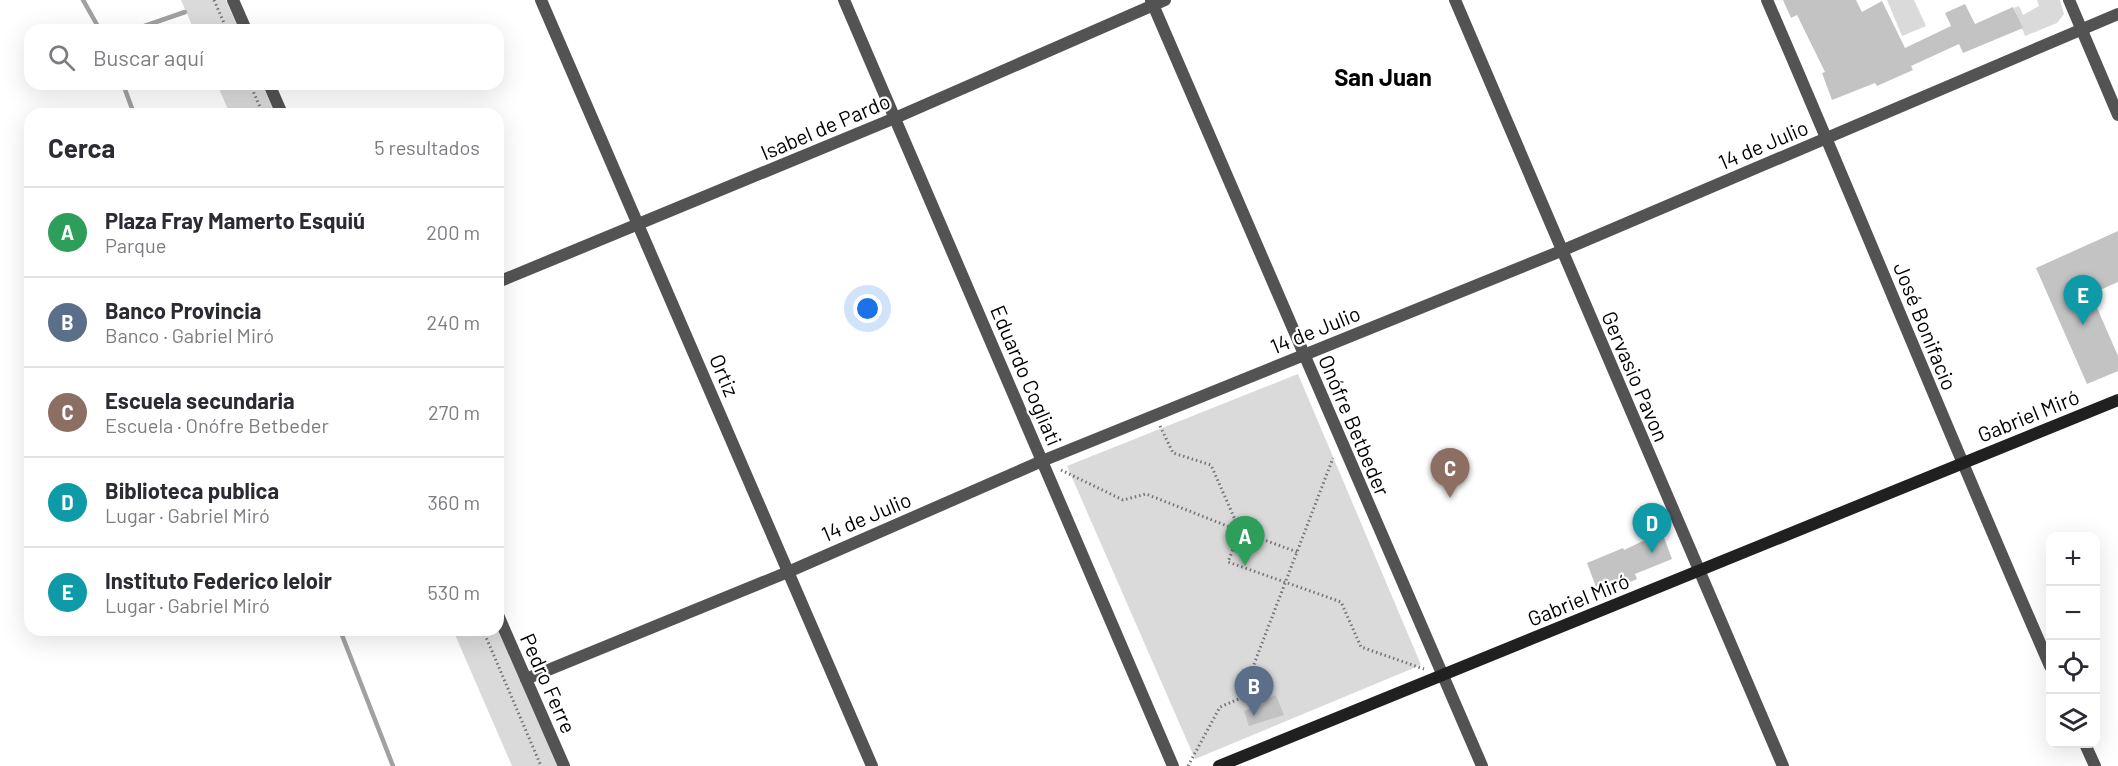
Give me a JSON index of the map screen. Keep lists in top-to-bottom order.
{
  "streets": {
    "street": [
      "Isabel de Pardo",
      "14 de Julio",
      "José Bonifacio",
      "Ortiz",
      "Eduardo Cogliati",
      "Gervasio Pavon",
      "Gabriel Miró",
      "Onófre Betbeder",
      "Pedro Ferre"
    ]
  },
  "crossings": [
    ["Isabel de Pardo", "Ortiz"],
    ["Isabel de Pardo", "Eduardo Cogliati"],
    ["Isabel de Pardo", "Onófre Betbeder"],
    ["14 de Julio", "José Bonifacio"],
    ["14 de Julio", "Ortiz"],
    ["14 de Julio", "Eduardo Cogliati"],
    ["14 de Julio", "Gervasio Pavon"],
    ["14 de Julio", "Onófre Betbeder"],
    ["14 de Julio", "Pedro Ferre"],
    ["José Bonifacio", "Gabriel Miró"],
    ["Gervasio Pavon", "Gabriel Miró"],
    ["Gabriel Miró", "Onófre Betbeder"]
  ],
  "districts": ["San Juan"],
  "page": {
    "search": "Buscar aquí",
    "heading": ["Cerca", "5 resultados"],
    "list": [
      {
        "mark": "A",
        "name": "Plaza Fray Mamerto Esquiú",
        "note": "Parque",
        "value": "200 m"
      },
      {
        "mark": "B",
        "name": "Banco Provincia",
        "note": "Banco · Gabriel Miró",
        "value": "240 m"
      },
      {
        "mark": "C",
        "name": "Escuela secundaria",
        "note": "Escuela · Onófre Betbeder",
        "value": "270 m"
      },
      {
        "mark": "D",
        "name": "Biblioteca publica",
        "note": "Lugar · Gabriel Miró",
        "value": "360 m"
      },
      {
        "mark": "E",
        "name": "Instituto Federico leloir",
        "note": "Lugar · Gabriel Miró",
        "value": "530 m"
      }
    ],
    "pins": [
      "E",
      "C",
      "D",
      "A",
      "B"
    ],
    "map_buttons": ["+", "−"]
  }
}
